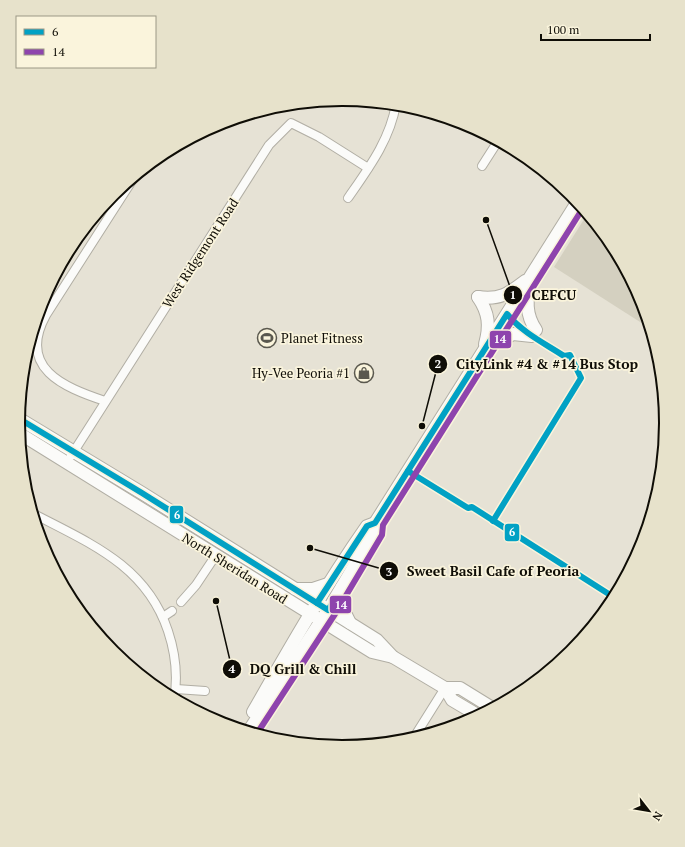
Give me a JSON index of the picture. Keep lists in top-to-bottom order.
{
  "streets": {
    "main road": ["North Sheridan Road"],
    "street": ["West Ridgemont Road"]
  },
  "crossings": [
    ["West Ridgemont Road", "North Sheridan Road"]
  ],
  "places": {
    "other": [
      "CEFCU",
      "CityLink #4 & #14 Bus Stop",
      "Sweet Basil Cafe of Peoria",
      "DQ Grill & Chill"
    ],
    "sports": ["Planet Fitness"],
    "shop": ["Hy-Vee Peoria #1"]
  },
  "lines": ["transit line 14", "transit line 6"],
  "legend": ["6", "14"],
  "scale_bar": "100 m",
  "north": "bottom right"
}
